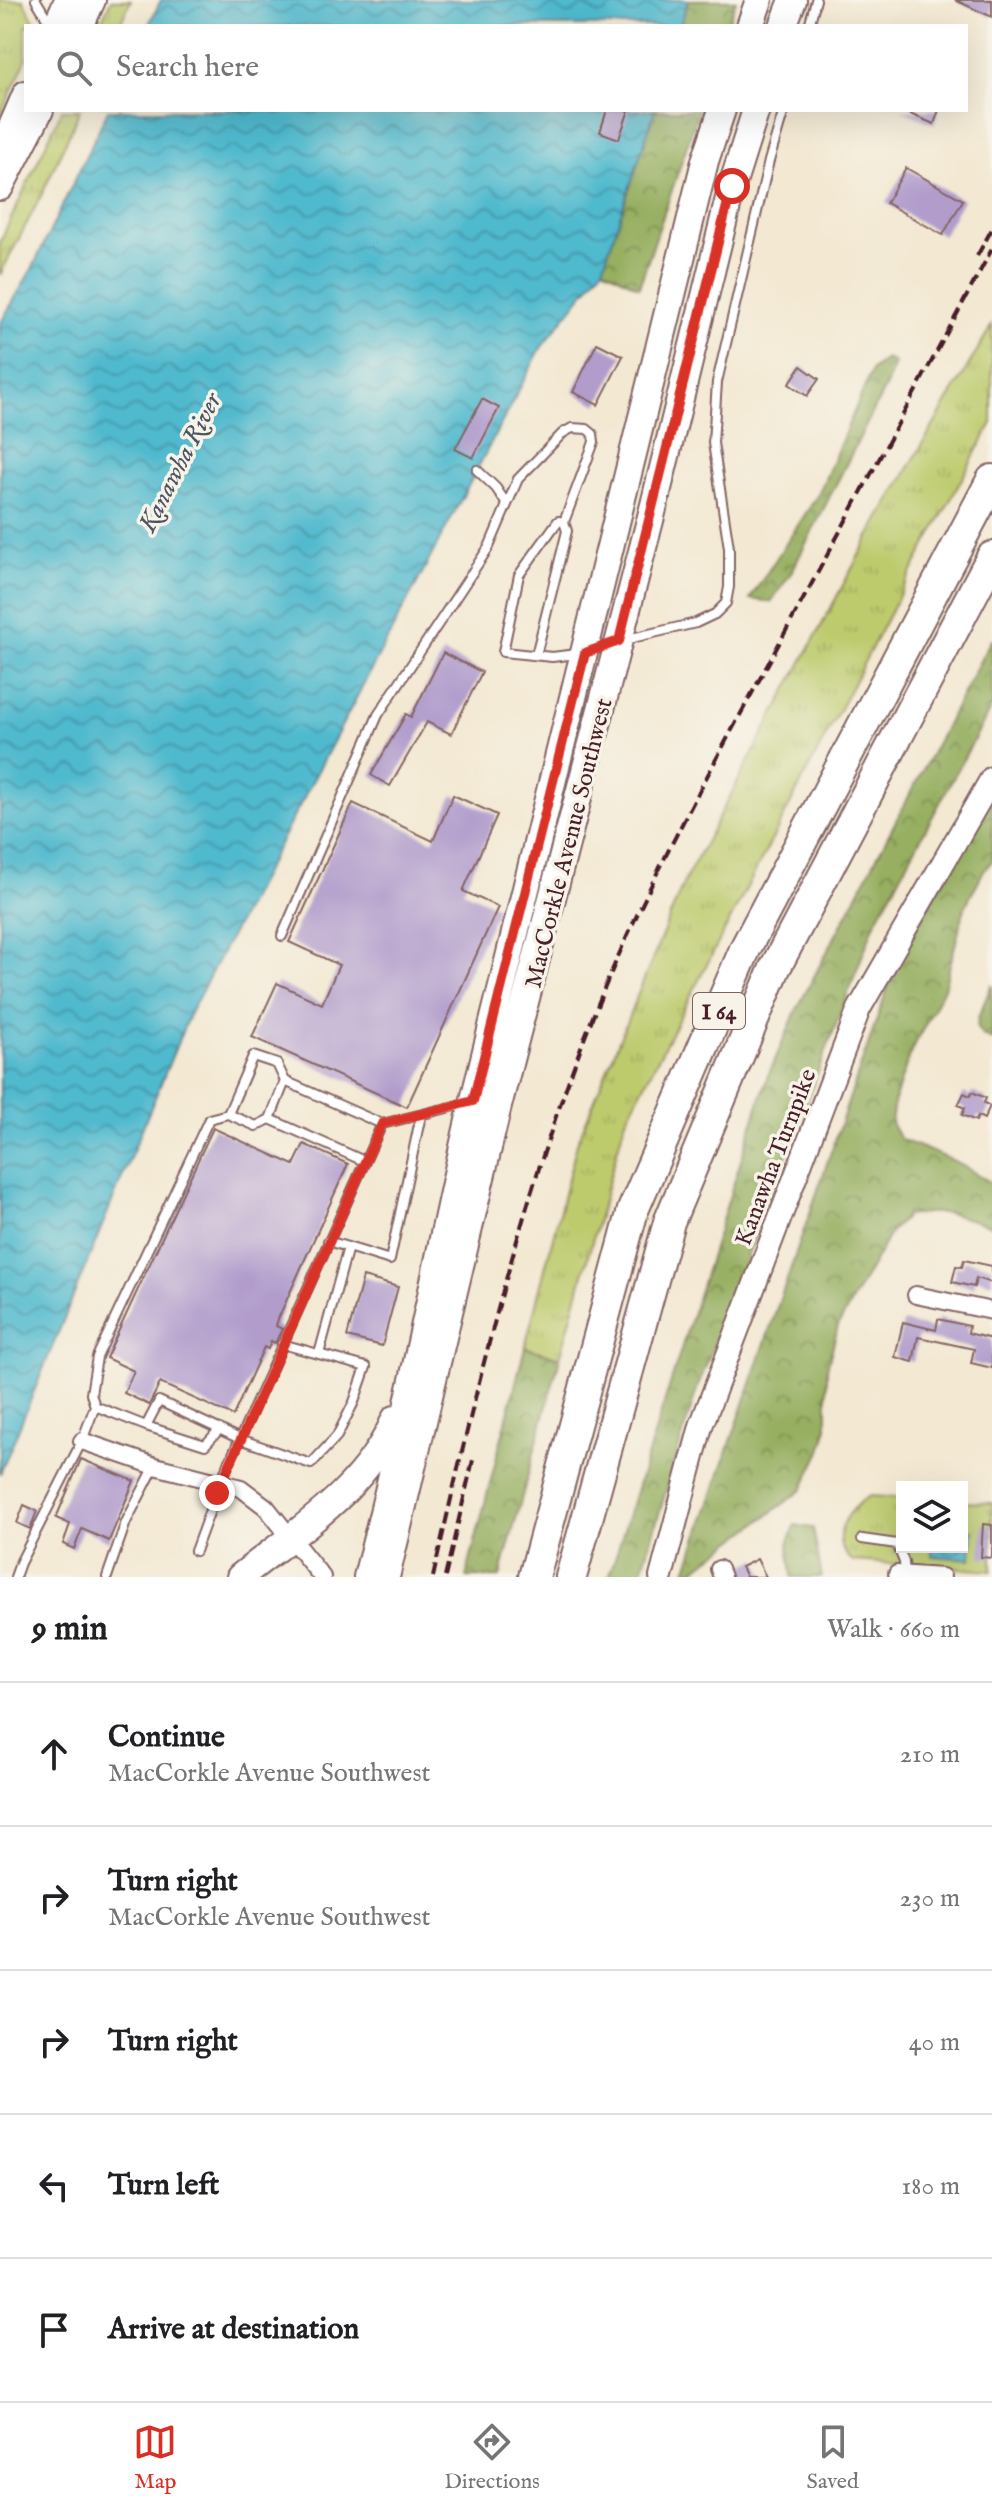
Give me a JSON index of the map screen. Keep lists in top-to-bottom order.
{
  "streets": {
    "highway": ["I 64"],
    "main road": ["MacCorkle Avenue Southwest", "Kanawha Turnpike"]
  },
  "water": ["Kanawha River"],
  "page": {
    "search": "Search here",
    "heading": ["9 min", "Walk · 660 m"],
    "list": [
      ["Continue", "MacCorkle Avenue Southwest", "210 m"],
      ["Turn right", "MacCorkle Avenue Southwest", "230 m"],
      ["Turn right", "40 m"],
      ["Turn left", "180 m"],
      "Arrive at destination"
    ],
    "nav": ["Map", "Directions", "Saved"]
  }
}
